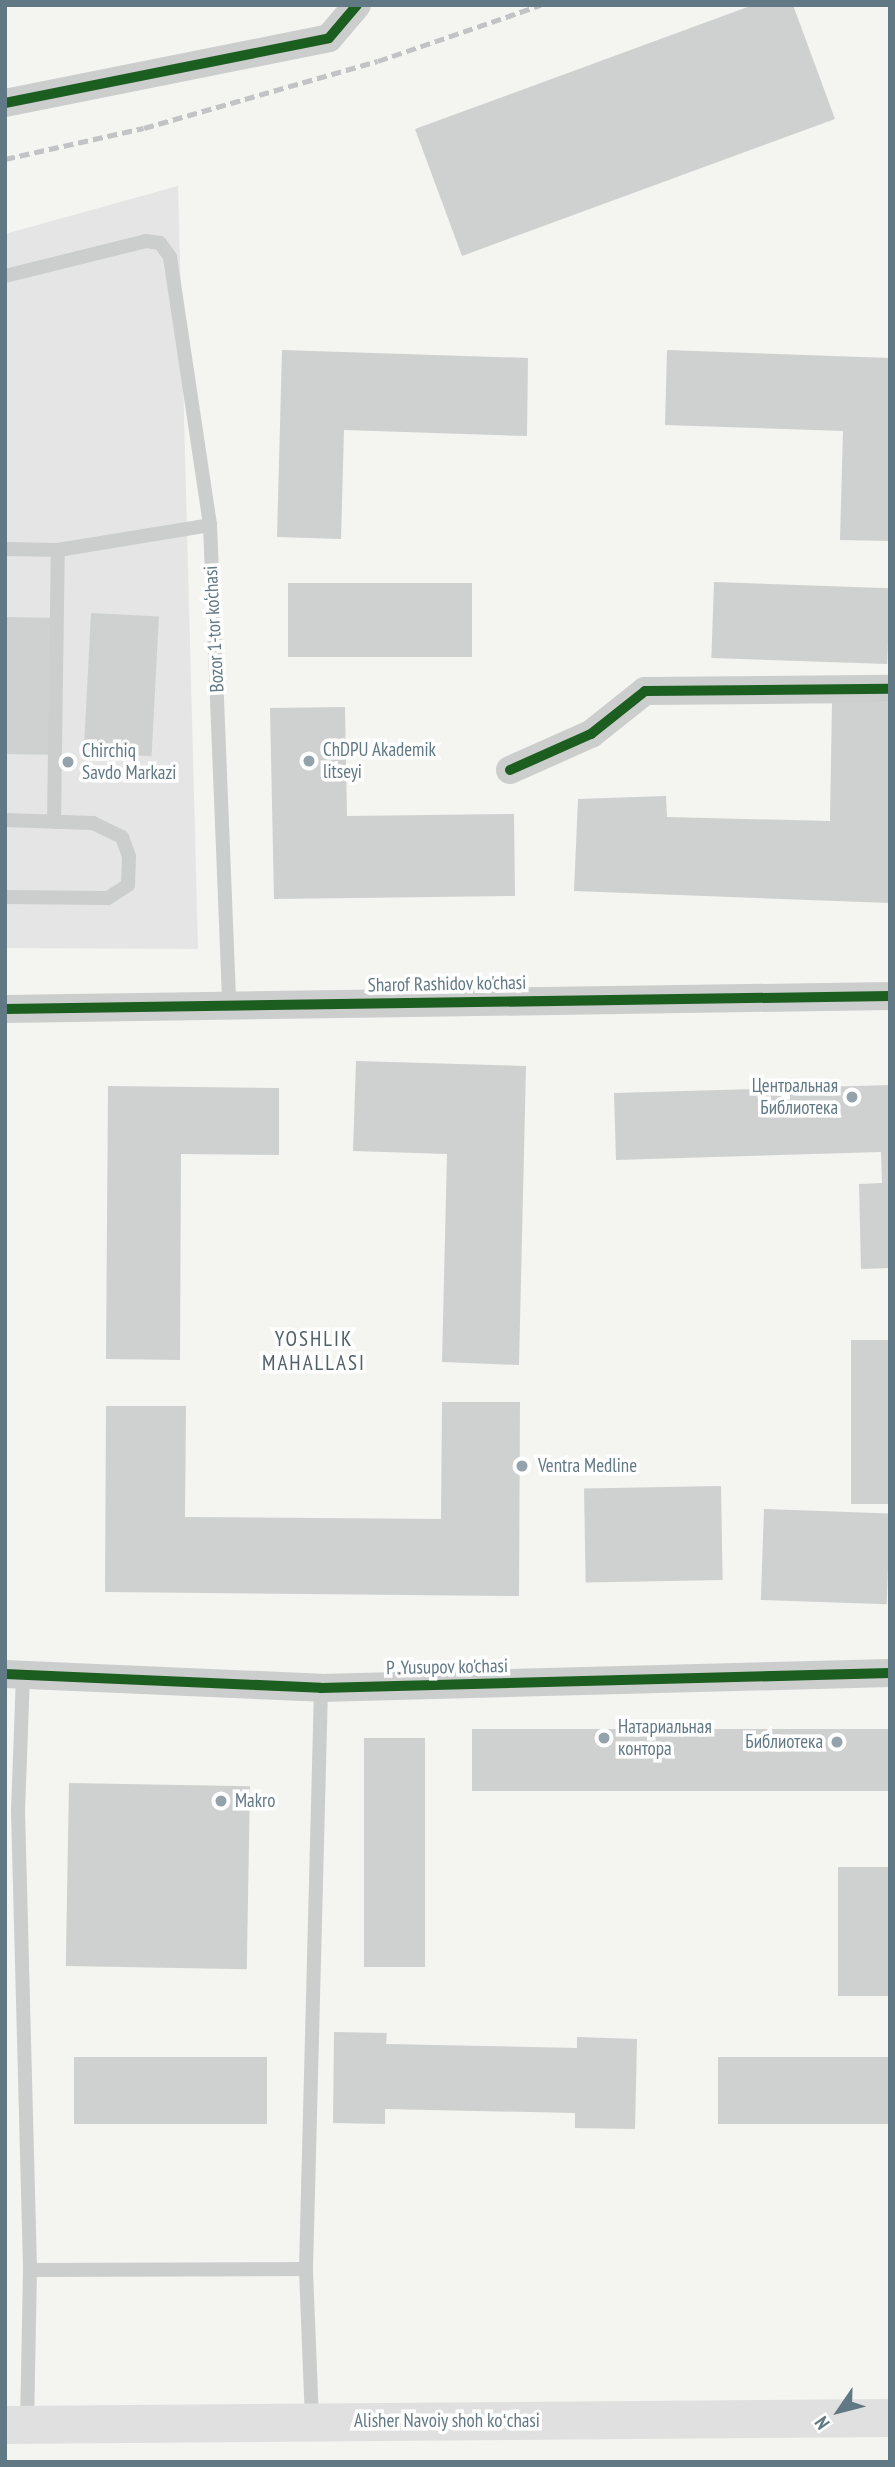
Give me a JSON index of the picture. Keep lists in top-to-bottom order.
{
  "streets": {
    "main road": ["Alisher Navoiy shoh koʻchasi"],
    "street": ["Sharof Rashidov ko'chasi", "P .Yusupov ko'chasi"],
    "lane": ["Bozor 1-tor ko‘chasi"]
  },
  "crossings": [
    ["Bozor 1-tor ko‘chasi", "Sharof Rashidov ko'chasi"]
  ],
  "districts": ["YOSHLIK MAHALLASI"],
  "places": [
    "ChDPU Akademik litseyi",
    "Chirchiq Savdo Markazi",
    "Центральная Библиотека",
    "Ventra Medline",
    "Натариальная контора",
    "Библиотека",
    "Makro"
  ],
  "north": "bottom left"
}
